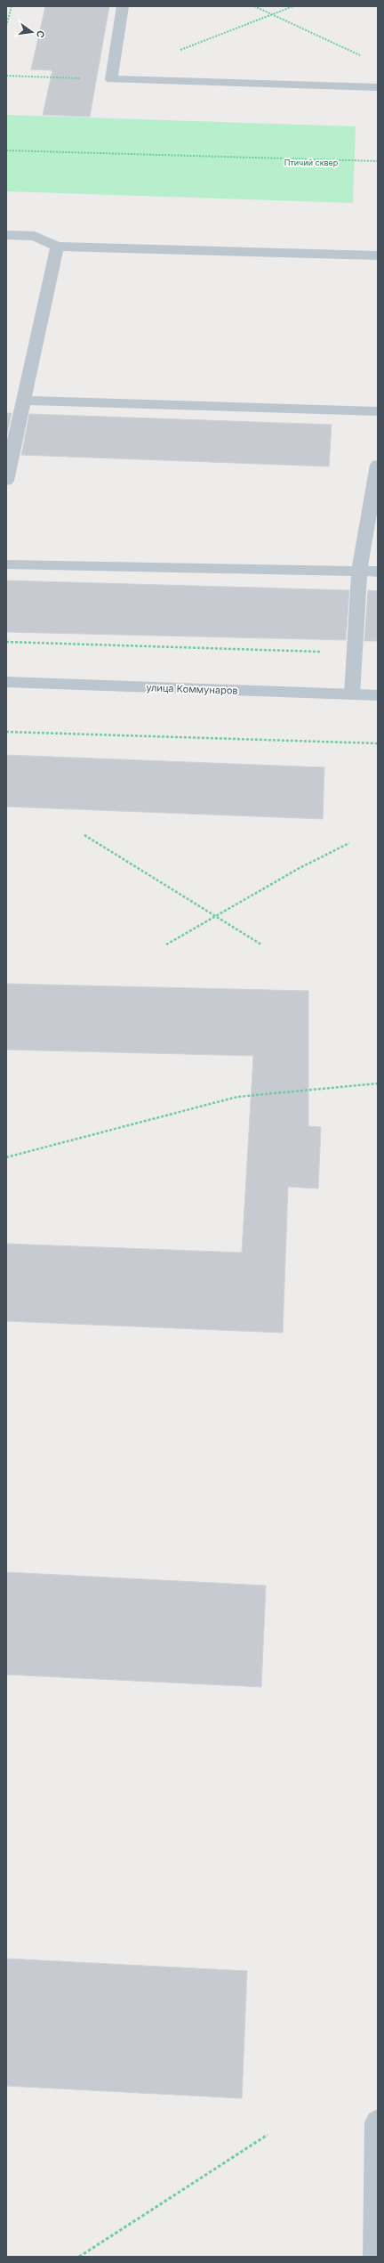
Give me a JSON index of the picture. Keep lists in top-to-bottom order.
{
  "streets": {
    "street": ["улица Коммунаров"]
  },
  "parks": ["Птичий сквер"],
  "north": "right"
}
